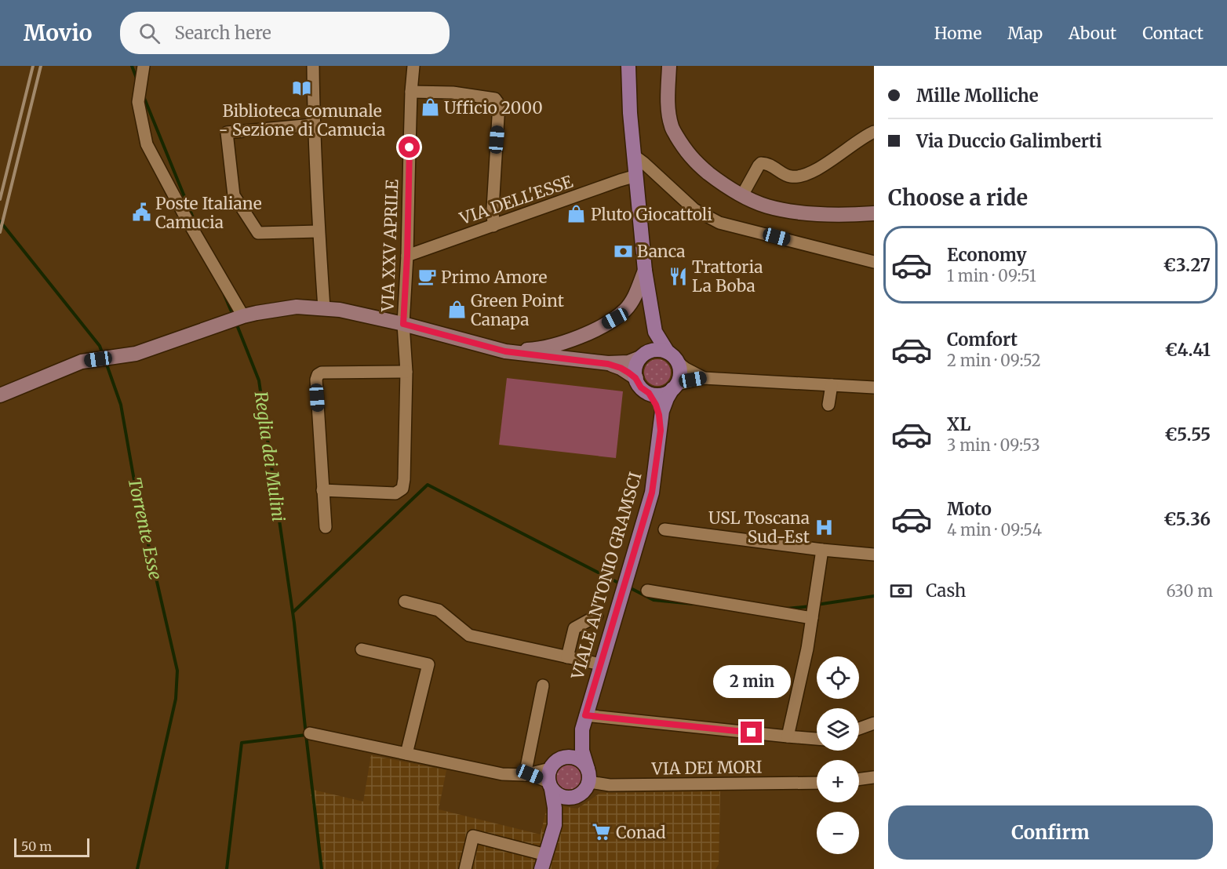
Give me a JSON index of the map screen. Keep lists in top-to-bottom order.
{
  "streets": {
    "main road": ["VIALE ANTONIO GRAMSCI"],
    "street": ["VIA DELL'ESSE", "VIA XXV APRILE", "VIA DEI MORI"]
  },
  "crossings": [
    ["VIA DELL'ESSE", "VIA XXV APRILE"],
    ["VIALE ANTONIO GRAMSCI", "VIA DEI MORI"]
  ],
  "water": ["Reglia dei Mulini", "Torrente Esse"],
  "places": {
    "library": ["Biblioteca comunale - Sezione di Camucia"],
    "shop": ["Ufficio 2000", "Pluto Giocattoli", "Green Point Canapa"],
    "public building": ["Poste Italiane Camucia"],
    "bank": ["Banca"],
    "restaurant": ["Trattoria La Boba"],
    "cafe": ["Primo Amore"],
    "hospital": ["USL Toscana Sud-Est"],
    "supermarket": ["Conad"]
  },
  "scale_bar": "50 m",
  "page": {
    "header": "Movio",
    "search": "Search here",
    "nav": [
      "Home",
      "Map",
      "About",
      "Contact"
    ],
    "banner": ["Mille Molliche", "Via Duccio Galimberti"],
    "heading": "Choose a ride",
    "list": [
      {
        "name": "Economy",
        "note": "1 min · 09:51",
        "value": "€3.27"
      },
      {
        "name": "Comfort",
        "note": "2 min · 09:52",
        "value": "€4.41"
      },
      {
        "name": "XL",
        "note": "3 min · 09:53",
        "value": "€5.55"
      },
      {
        "name": "Moto",
        "note": "4 min · 09:54",
        "value": "€5.36"
      }
    ],
    "pay": ["Cash", "630 m"],
    "map_buttons": ["+", "−"],
    "bubble": "2 min",
    "buttons": "Confirm",
    "scale": "50 m"
  }
}
